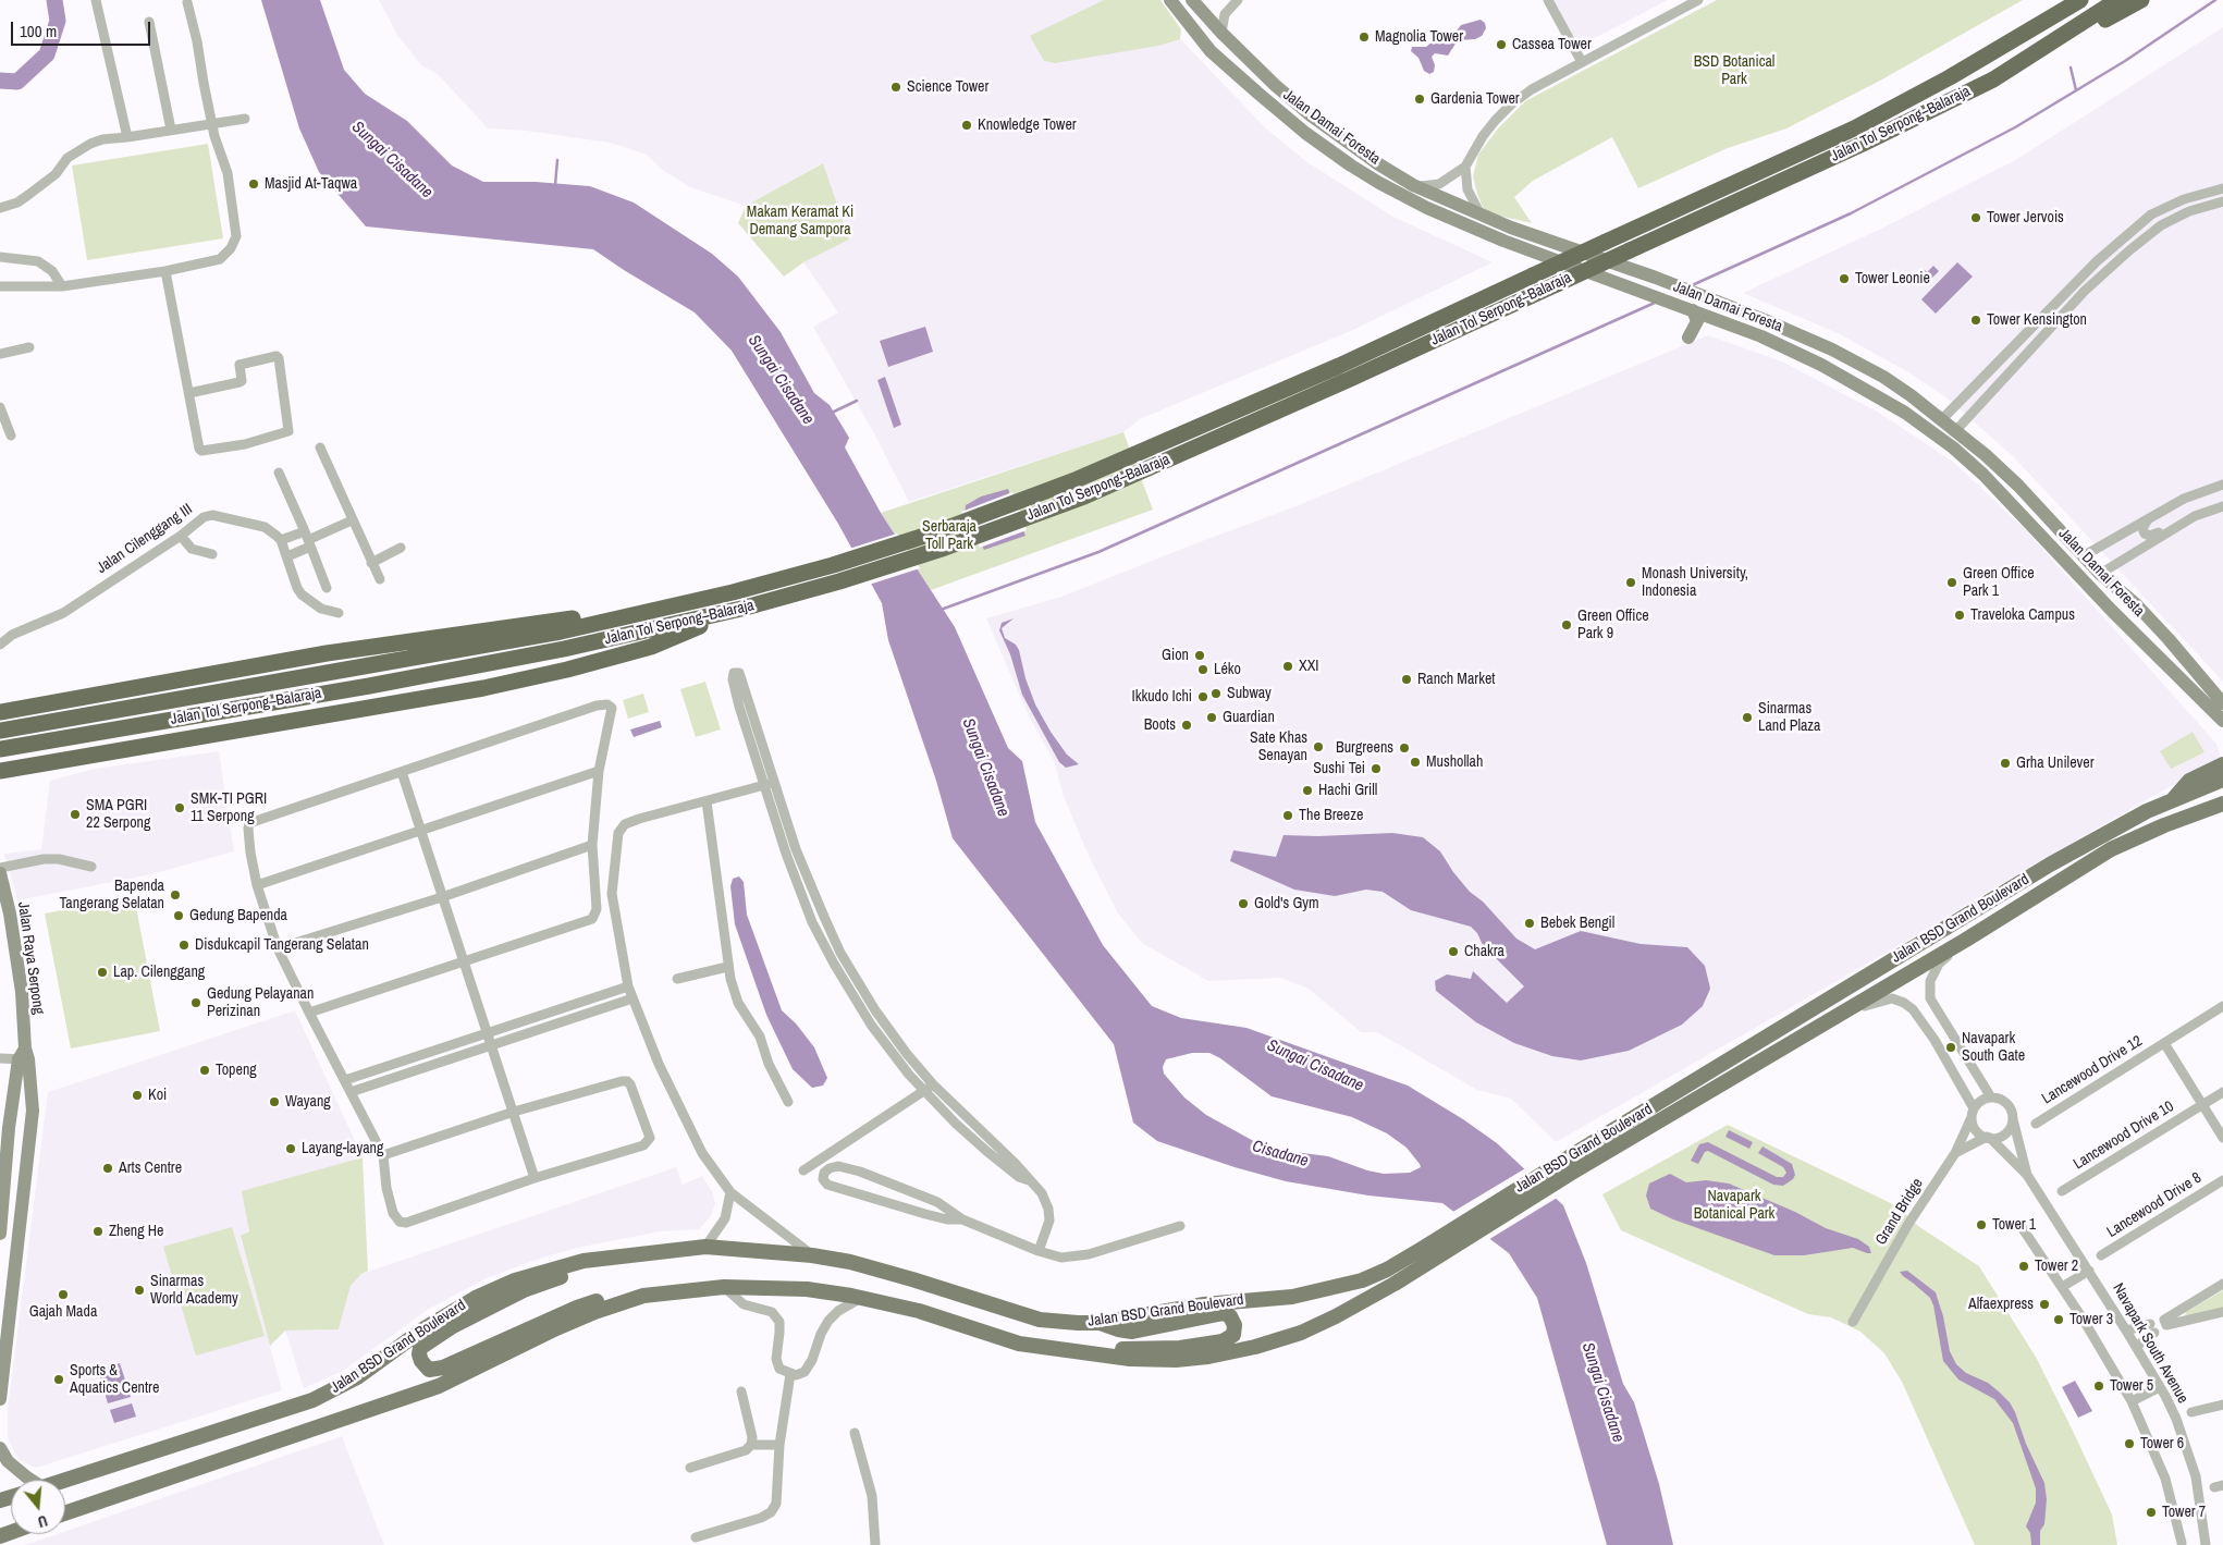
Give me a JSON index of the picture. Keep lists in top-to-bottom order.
{
  "streets": {
    "highway": ["Jalan Tol Serpong–Balaraja"],
    "main road": ["Jalan Damai Foresta", "Jalan BSD Grand Boulevard", "Jalan Raya Serpong"],
    "street": [
      "Jalan Cilenggang III",
      "Lancewood Drive 12",
      "Lancewood Drive 10",
      "Lancewood Drive 8",
      "Grand Bridge",
      "Navapark South Avenue"
    ]
  },
  "crossings": [
    ["Grand Bridge", "Navapark South Avenue"]
  ],
  "water": ["Sungai Cisadane", "Cisadane"],
  "parks": [
    "BSD Botanical Park",
    "Makam Keramat Ki Demang Sampora",
    "Serbaraja Toll Park",
    "Navapark Botanical Park"
  ],
  "places": [
    "Magnolia Tower",
    "Cassea Tower",
    "Science Tower",
    "Gardenia Tower",
    "Knowledge Tower",
    "Masjid At-Taqwa",
    "Tower Jervois",
    "Tower Leonie",
    "Tower Kensington",
    "Monash University, Indonesia",
    "Green Office Park 1",
    "Traveloka Campus",
    "Green Office Park 9",
    "Gion",
    "XXI",
    "Léko",
    "Ranch Market",
    "Subway",
    "Ikkudo Ichi",
    "Guardian",
    "Sinarmas Land Plaza",
    "Boots",
    "Sate Khas Senayan",
    "Burgreens",
    "Mushollah",
    "Grha Unilever",
    "Sushi Tei",
    "Hachi Grill",
    "SMK-TI PGRI 11 Serpong",
    "SMA PGRI 22 Serpong",
    "The Breeze",
    "Bapenda Tangerang Selatan",
    "Gold's Gym",
    "Gedung Bapenda",
    "Bebek Bengil",
    "Disdukcapil Tangerang Selatan",
    "Chakra",
    "Lap. Cilenggang",
    "Gedung Pelayanan Perizinan",
    "Navapark South Gate",
    "Topeng",
    "Koi",
    "Wayang",
    "Layang-layang",
    "Arts Centre",
    "Tower 1",
    "Zheng He",
    "Tower 2",
    "Sinarmas World Academy",
    "Gajah Mada",
    "Alfaexpress",
    "Tower 3",
    "Sports & Aquatics Centre",
    "Tower 5",
    "Tower 6",
    "Tower 7"
  ],
  "scale_bar": "100 m",
  "north": "bottom"
}
